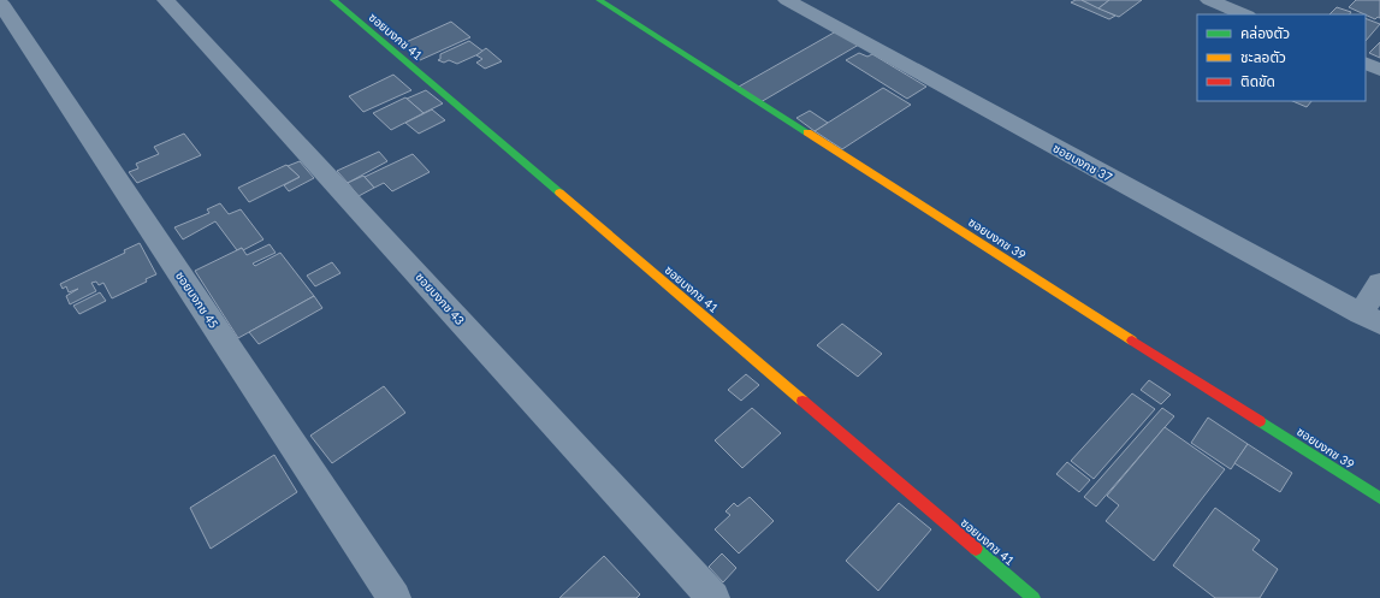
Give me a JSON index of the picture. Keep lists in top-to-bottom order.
{
  "streets": {
    "street": [
      "ซอยบงกช 41",
      "ซอยบงกช 37",
      "ซอยบงกช 39",
      "ซอยบงกช 43",
      "ซอยบงกช 45"
    ]
  },
  "legend": ["คล่องตัว", "ชะลอตัว", "ติดขัด"]
}
